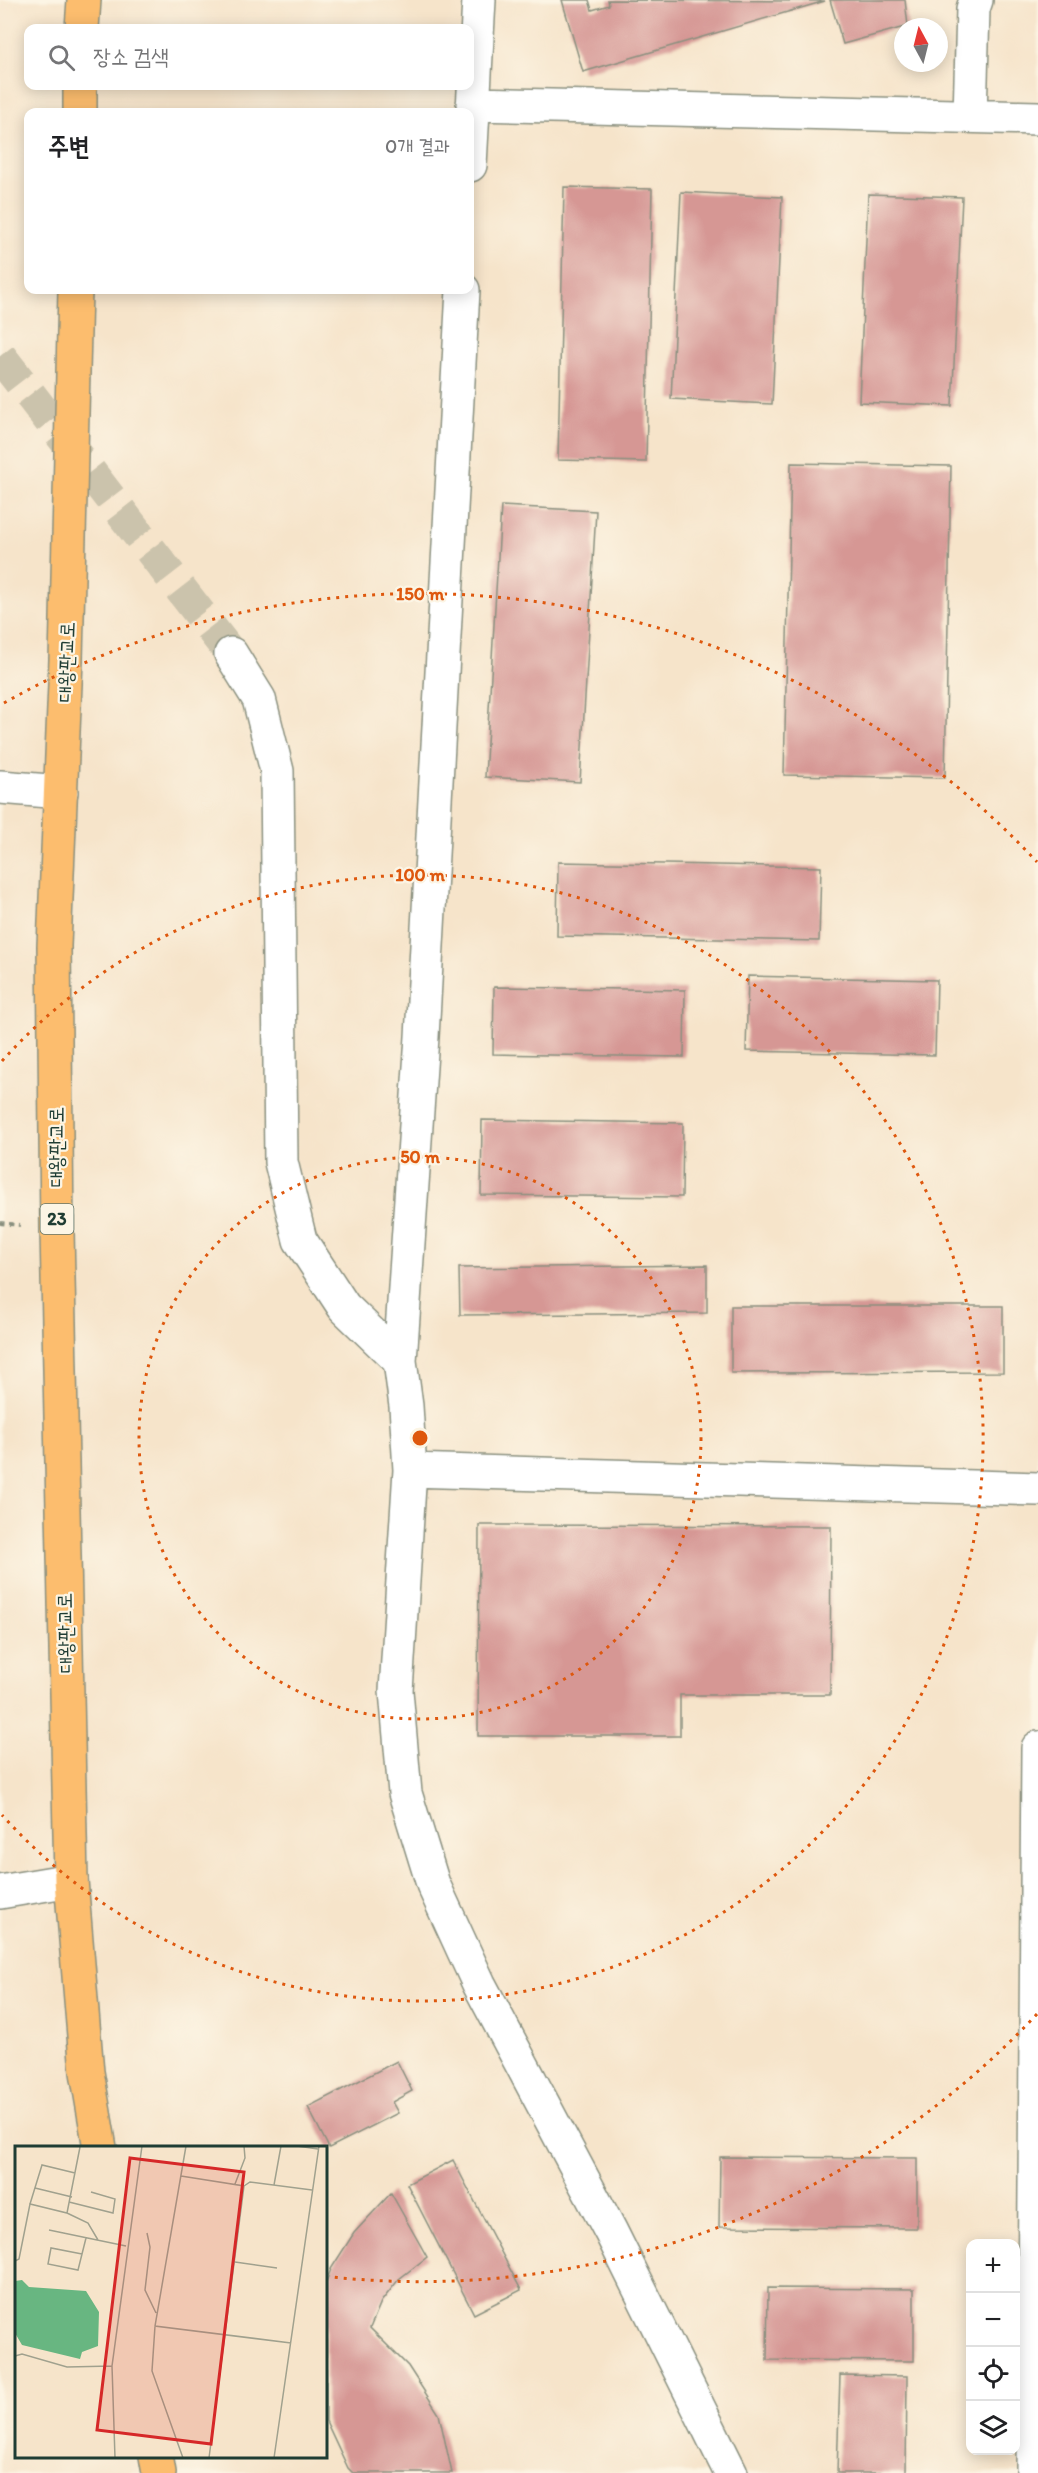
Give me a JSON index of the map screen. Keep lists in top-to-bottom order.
{
  "streets": {
    "main road": ["대왕판교로", "23"]
  },
  "north": "top",
  "page": {
    "search": "장소 검색",
    "heading": ["주변", "0개 결과"],
    "map_buttons": ["+", "−"]
  },
  "rings": ["150 m", "100 m", "50 m"]
}
